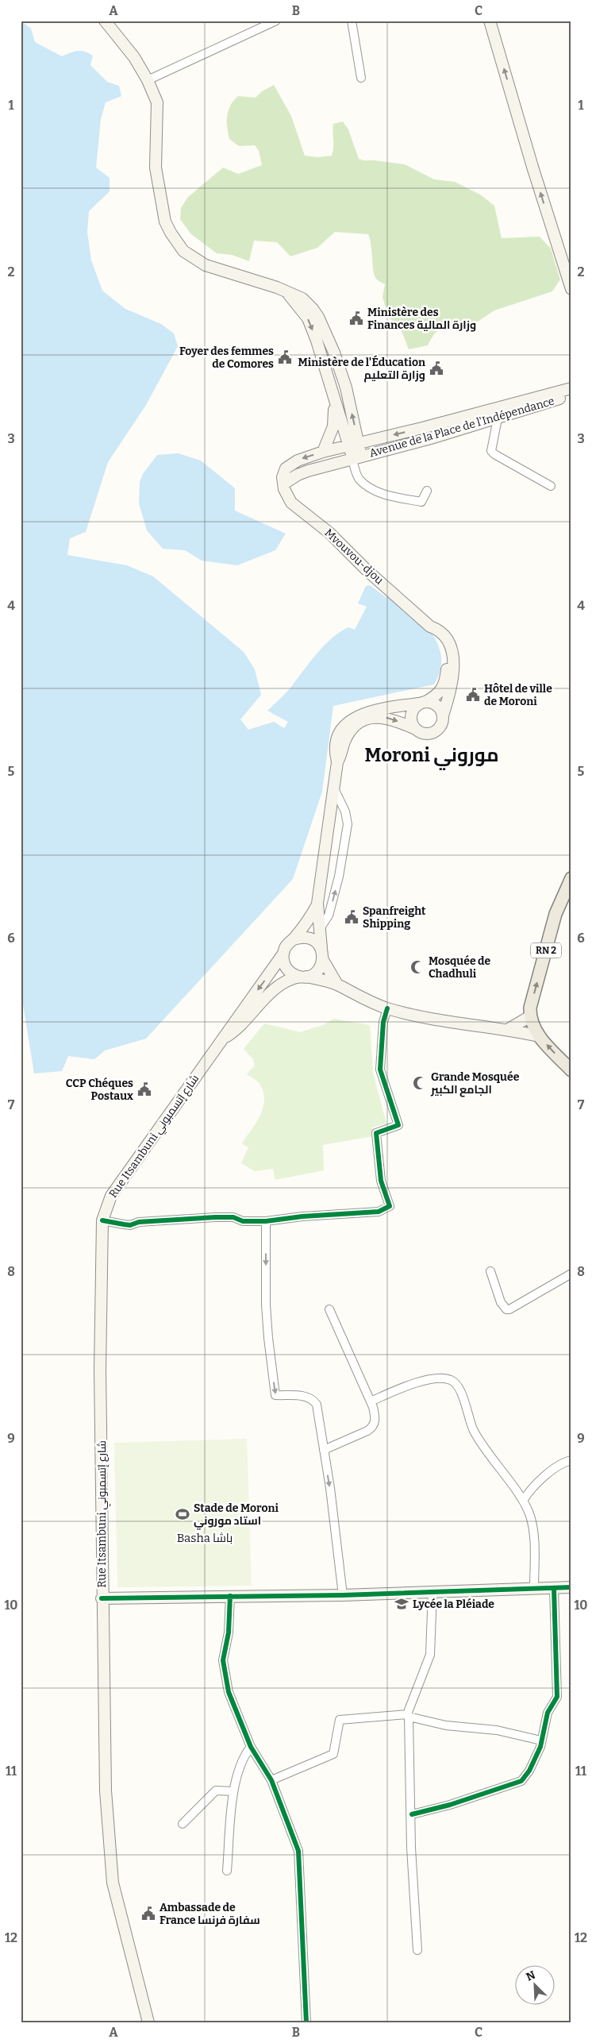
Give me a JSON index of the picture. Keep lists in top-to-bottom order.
{
  "streets": {
    "main road": [
      "Avenue de la Place de l'Indépendance",
      "Mvouvou-djou",
      "RN 2",
      "Rue Itsambuni شارع إتسمبوني"
    ]
  },
  "districts": ["Moroni موروني", "Basha باشا"],
  "places": {
    "public building": [
      "Ministère des Finances وزارة المالية",
      "Foyer des femmes de Comores",
      "Ministère de l'Éducation وزارة التعليم",
      "Hôtel de ville de Moroni",
      "Spanfreight Shipping",
      "CCP Chéques Postaux",
      "Ambassade de France سفارة فرنسا"
    ],
    "mosque": ["Mosquée de Chadhuli", "Grande Mosquée الجامع الكبير"],
    "sports": ["Stade de Moroni استاد موروني"],
    "school or university": ["Lycée la Pléiade"]
  },
  "north": "top left",
  "grid": {
    "columns": ["A", "B", "C"],
    "rows": [
      "1",
      "2",
      "3",
      "4",
      "5",
      "6",
      "7",
      "8",
      "9",
      "10",
      "11",
      "12"
    ]
  }
}
